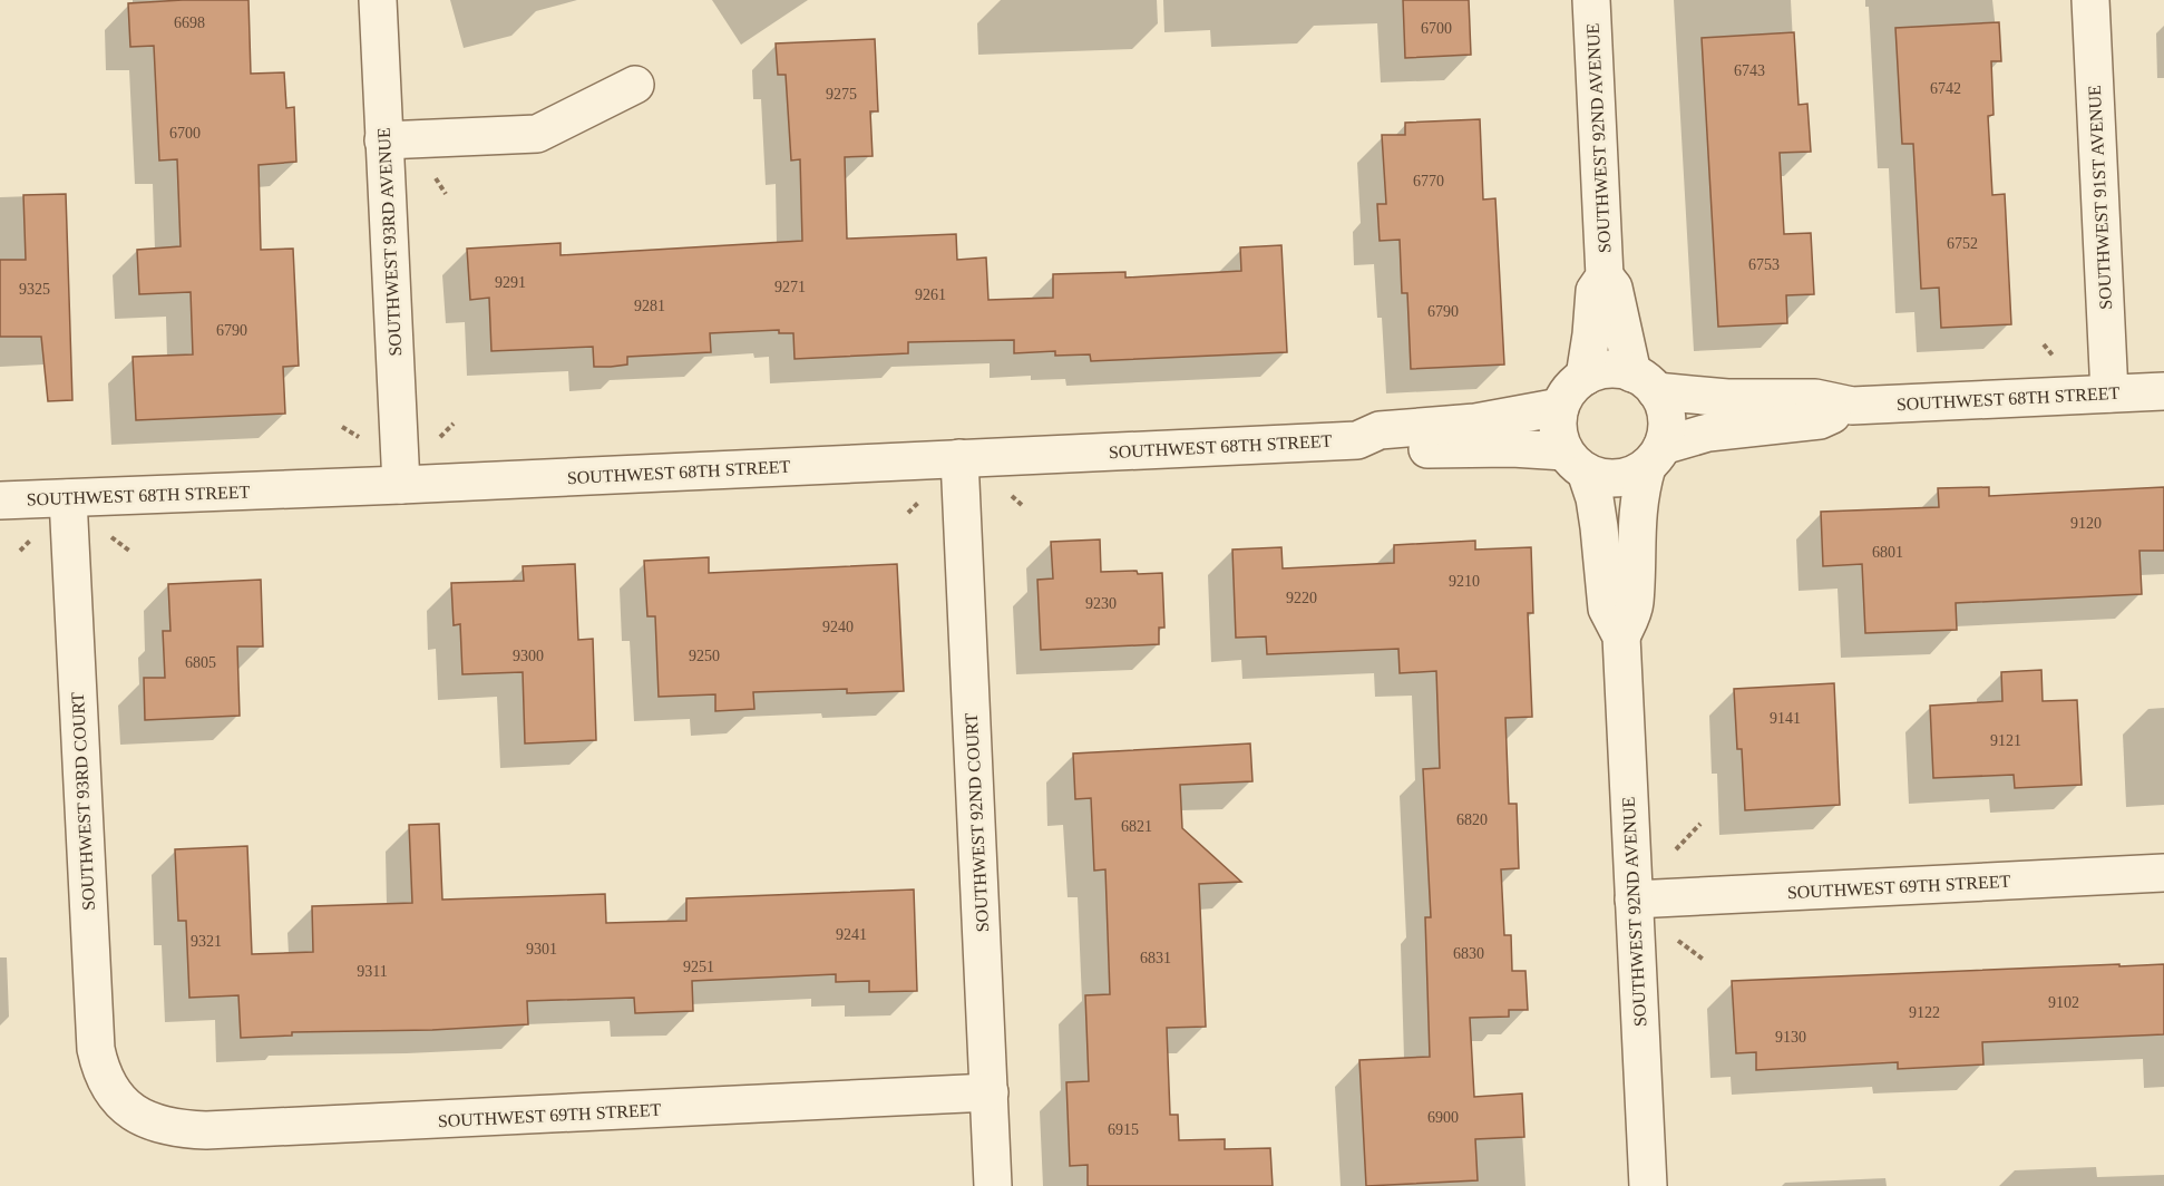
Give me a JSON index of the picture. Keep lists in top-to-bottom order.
{
  "streets": {
    "street": [
      "SOUTHWEST 92ND AVENUE",
      "SOUTHWEST 91ST AVENUE",
      "SOUTHWEST 93RD AVENUE",
      "SOUTHWEST 68TH STREET",
      "SOUTHWEST 93RD COURT",
      "SOUTHWEST 92ND COURT",
      "SOUTHWEST 69TH STREET"
    ]
  },
  "crossings": [
    ["SOUTHWEST 92ND AVENUE", "SOUTHWEST 68TH STREET"],
    ["SOUTHWEST 92ND AVENUE", "SOUTHWEST 69TH STREET"],
    ["SOUTHWEST 91ST AVENUE", "SOUTHWEST 68TH STREET"],
    ["SOUTHWEST 93RD AVENUE", "SOUTHWEST 68TH STREET"],
    ["SOUTHWEST 68TH STREET", "SOUTHWEST 93RD COURT"],
    ["SOUTHWEST 68TH STREET", "SOUTHWEST 92ND COURT"],
    ["SOUTHWEST 93RD COURT", "SOUTHWEST 69TH STREET"],
    ["SOUTHWEST 92ND COURT", "SOUTHWEST 69TH STREET"]
  ],
  "house_numbers": [
    "6698",
    "6700",
    "6743",
    "6742",
    "9275",
    "6700",
    "6770",
    "6752",
    "6753",
    "9291",
    "9271",
    "9325",
    "9261",
    "9281",
    "6790",
    "6790",
    "9120",
    "6801",
    "9210",
    "9220",
    "9230",
    "9240",
    "9300",
    "9250",
    "6805",
    "9141",
    "9121",
    "6820",
    "6821",
    "9241",
    "9321",
    "9301",
    "6830",
    "6831",
    "9251",
    "9311",
    "9102",
    "9122",
    "9130",
    "6900",
    "6915"
  ]
}
